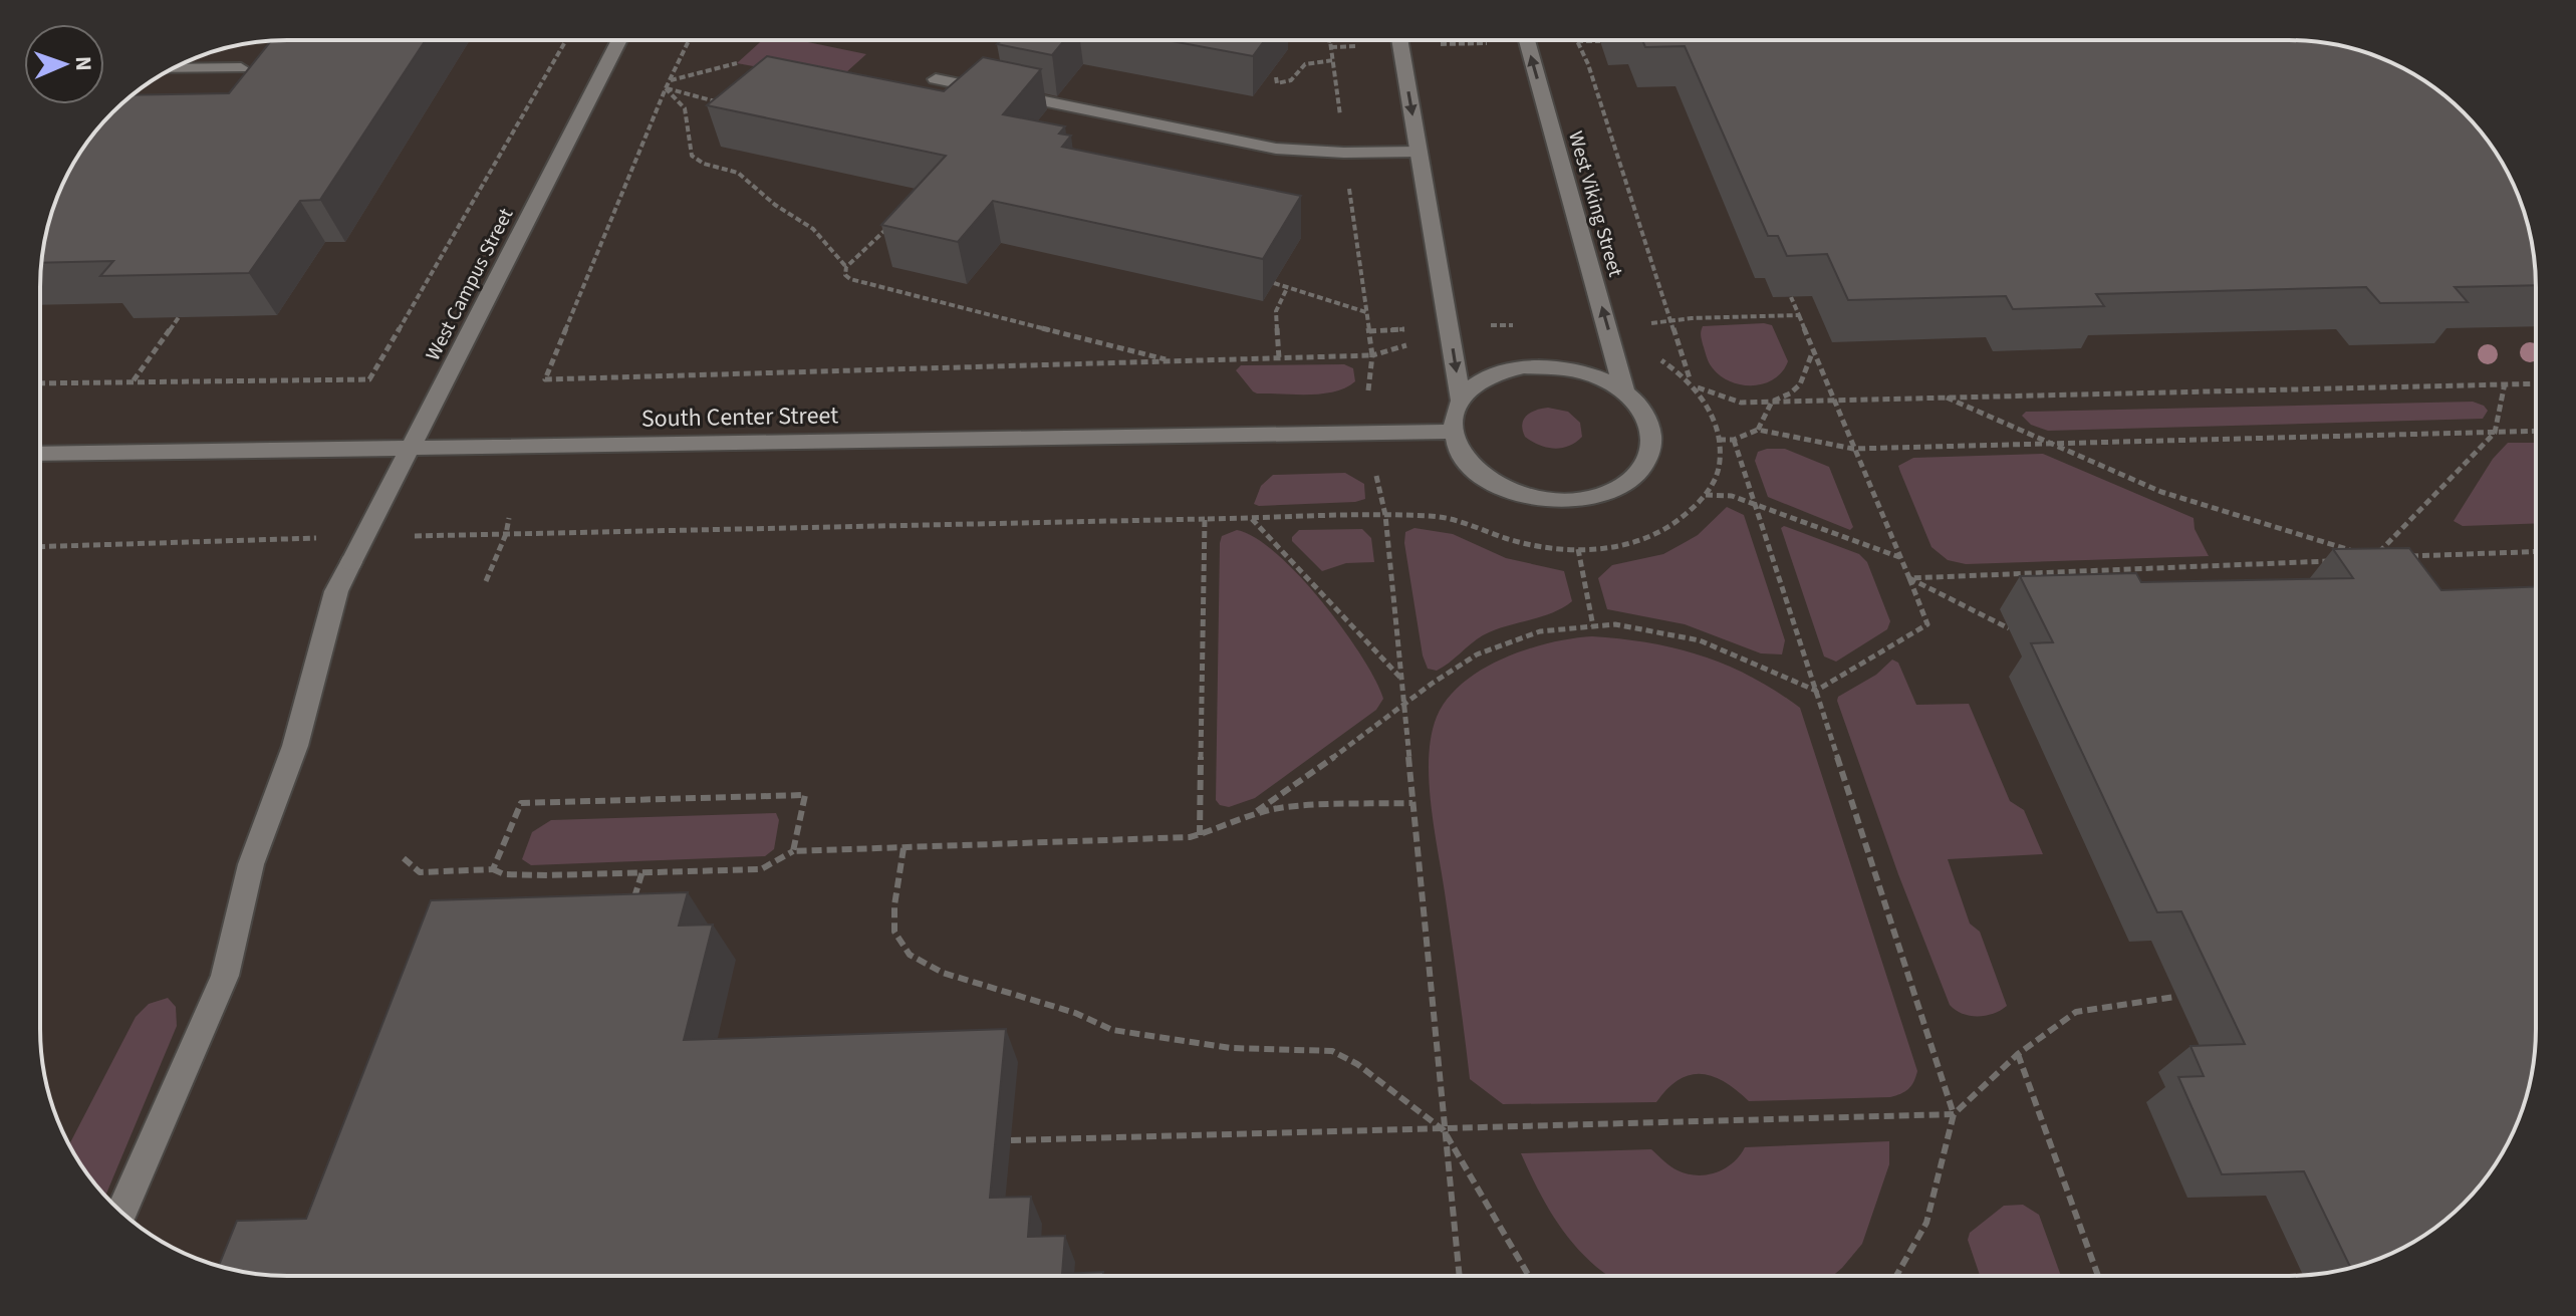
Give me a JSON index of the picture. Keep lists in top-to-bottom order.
{
  "streets": {
    "street": ["West Viking Street", "West Campus Street", "South Center Street"]
  },
  "crossings": [
    ["West Viking Street", "South Center Street"],
    ["West Campus Street", "South Center Street"]
  ],
  "north": "right"
}
